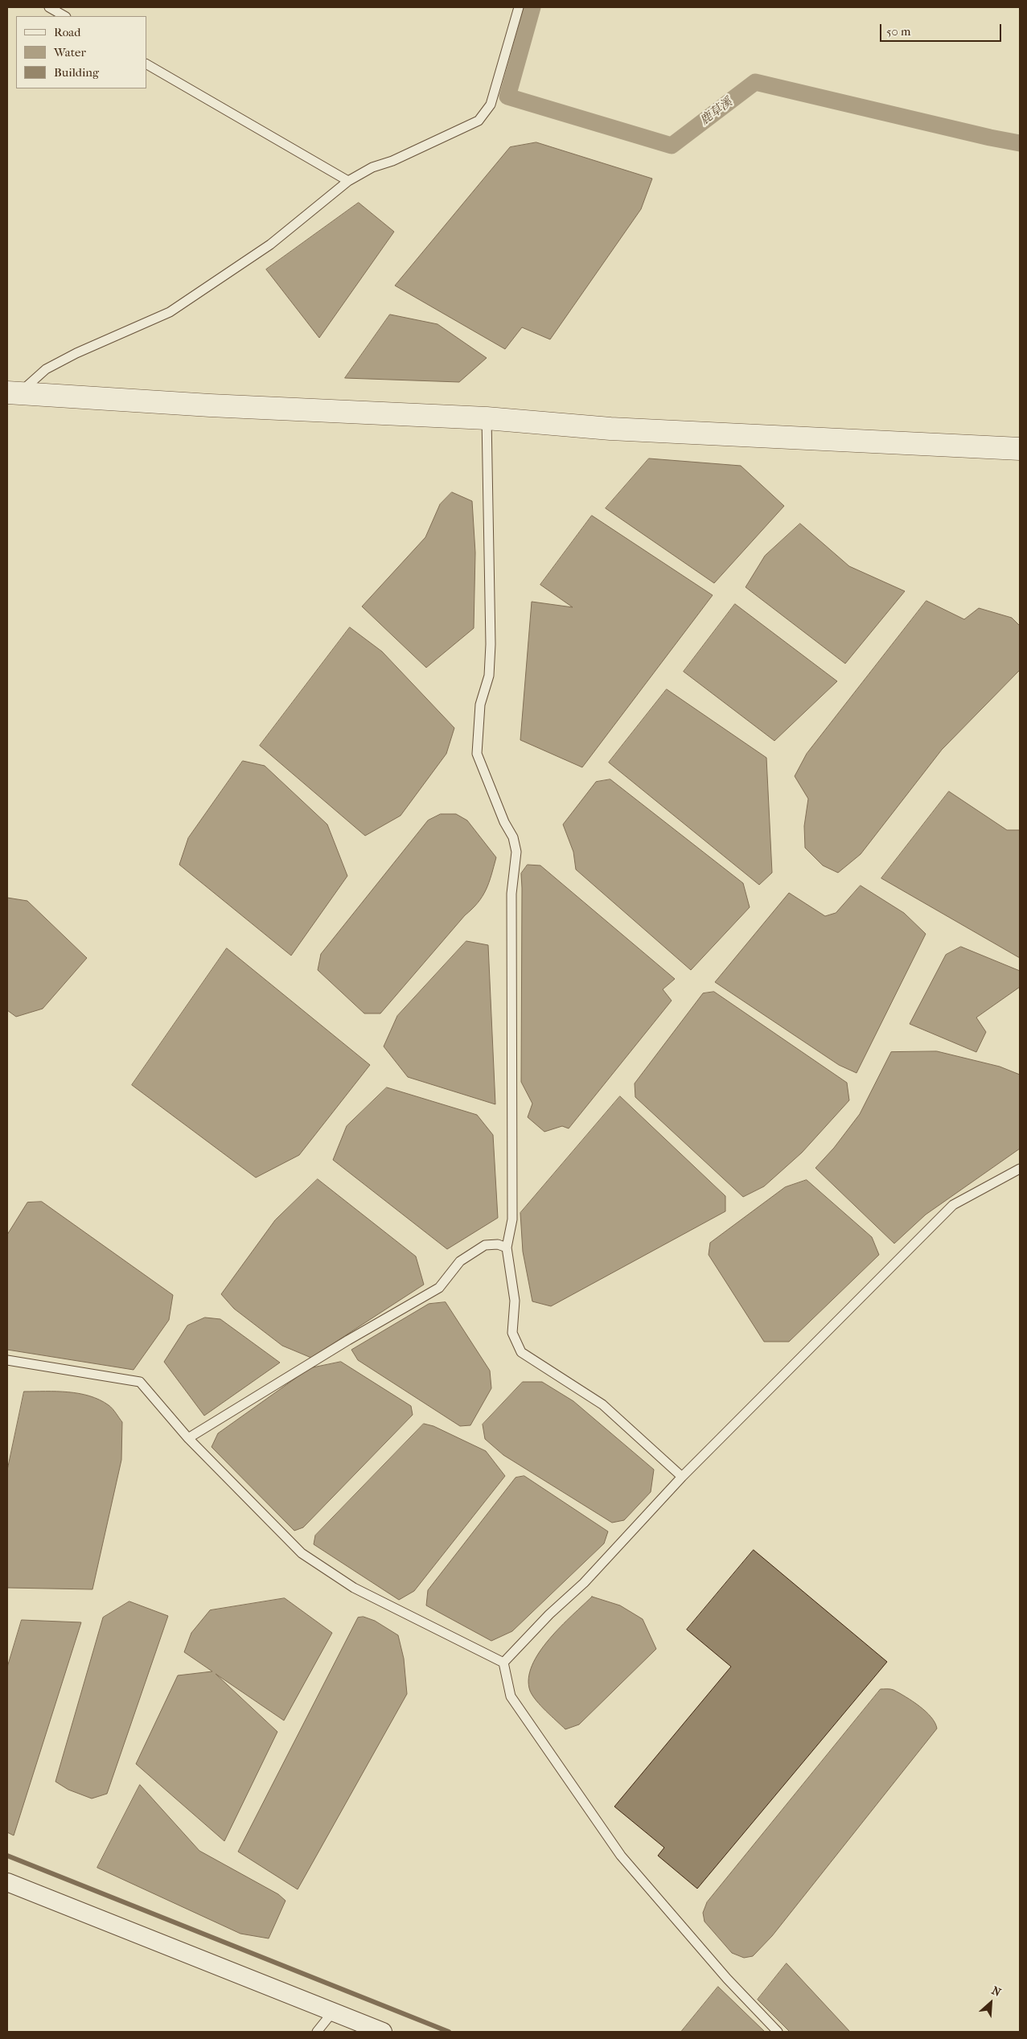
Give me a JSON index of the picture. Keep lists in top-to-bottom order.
{
  "water": ["鹿草溪"],
  "legend": ["Road", "Water", "Building"],
  "scale_bar": "50 m",
  "north": "top right"
}
